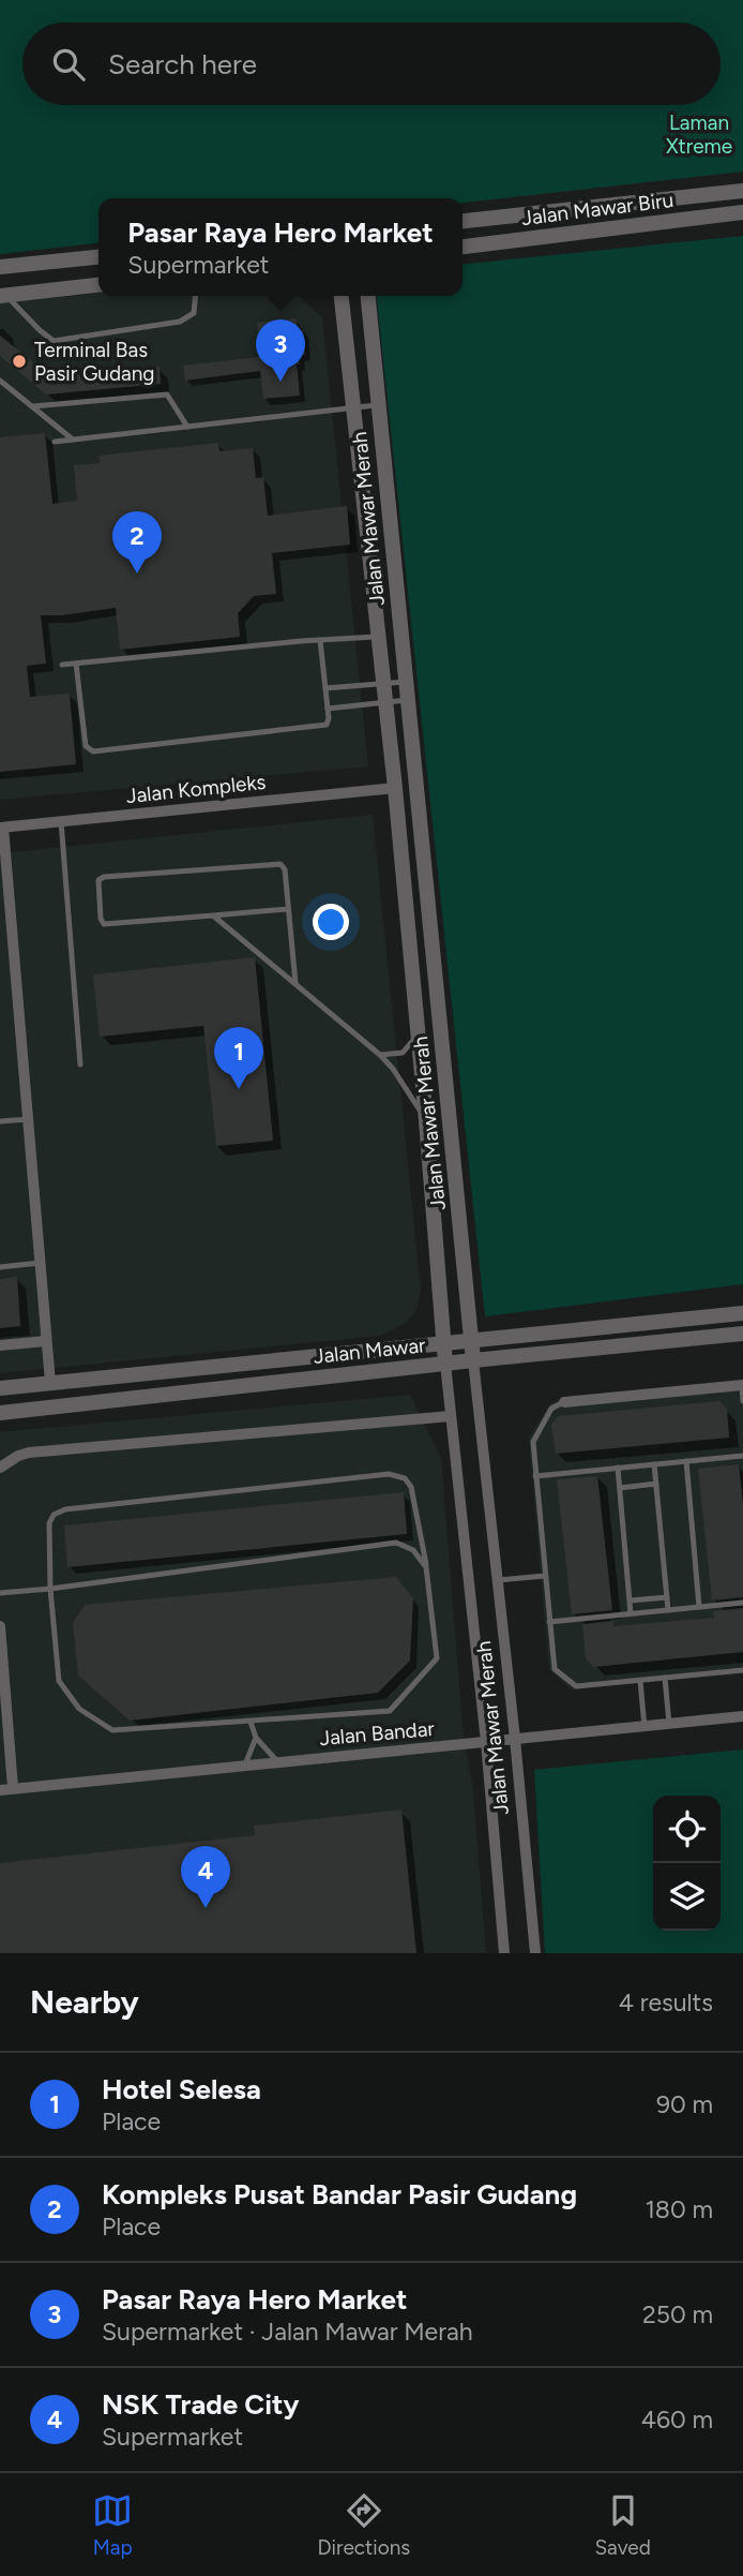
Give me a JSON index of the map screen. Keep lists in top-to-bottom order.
{
  "streets": {
    "street": [
      "Jalan Mawar Biru",
      "Jalan Mawar Merah",
      "Jalan Kompleks",
      "Jalan Mawar",
      "Jalan Bandar"
    ]
  },
  "crossings": [
    ["Jalan Mawar Merah", "Jalan Kompleks"],
    ["Jalan Mawar Merah", "Jalan Mawar"],
    ["Jalan Mawar Merah", "Jalan Bandar"]
  ],
  "parks": ["Laman Xtreme"],
  "places": ["Terminal Bas Pasir Gudang"],
  "page": {
    "search": "Search here",
    "popup": ["Pasar Raya Hero Market", "Supermarket"],
    "pins": [
      "3",
      "2",
      "1",
      "4"
    ],
    "heading": ["Nearby", "4 results"],
    "list": [
      {
        "mark": "1",
        "name": "Hotel Selesa",
        "note": "Place",
        "value": "90 m"
      },
      {
        "mark": "2",
        "name": "Kompleks Pusat Bandar Pasir Gudang",
        "note": "Place",
        "value": "180 m"
      },
      {
        "mark": "3",
        "name": "Pasar Raya Hero Market",
        "note": "Supermarket · Jalan Mawar Merah",
        "value": "250 m"
      },
      {
        "mark": "4",
        "name": "NSK Trade City",
        "note": "Supermarket",
        "value": "460 m"
      }
    ],
    "nav": ["Map", "Directions", "Saved"]
  }
}
